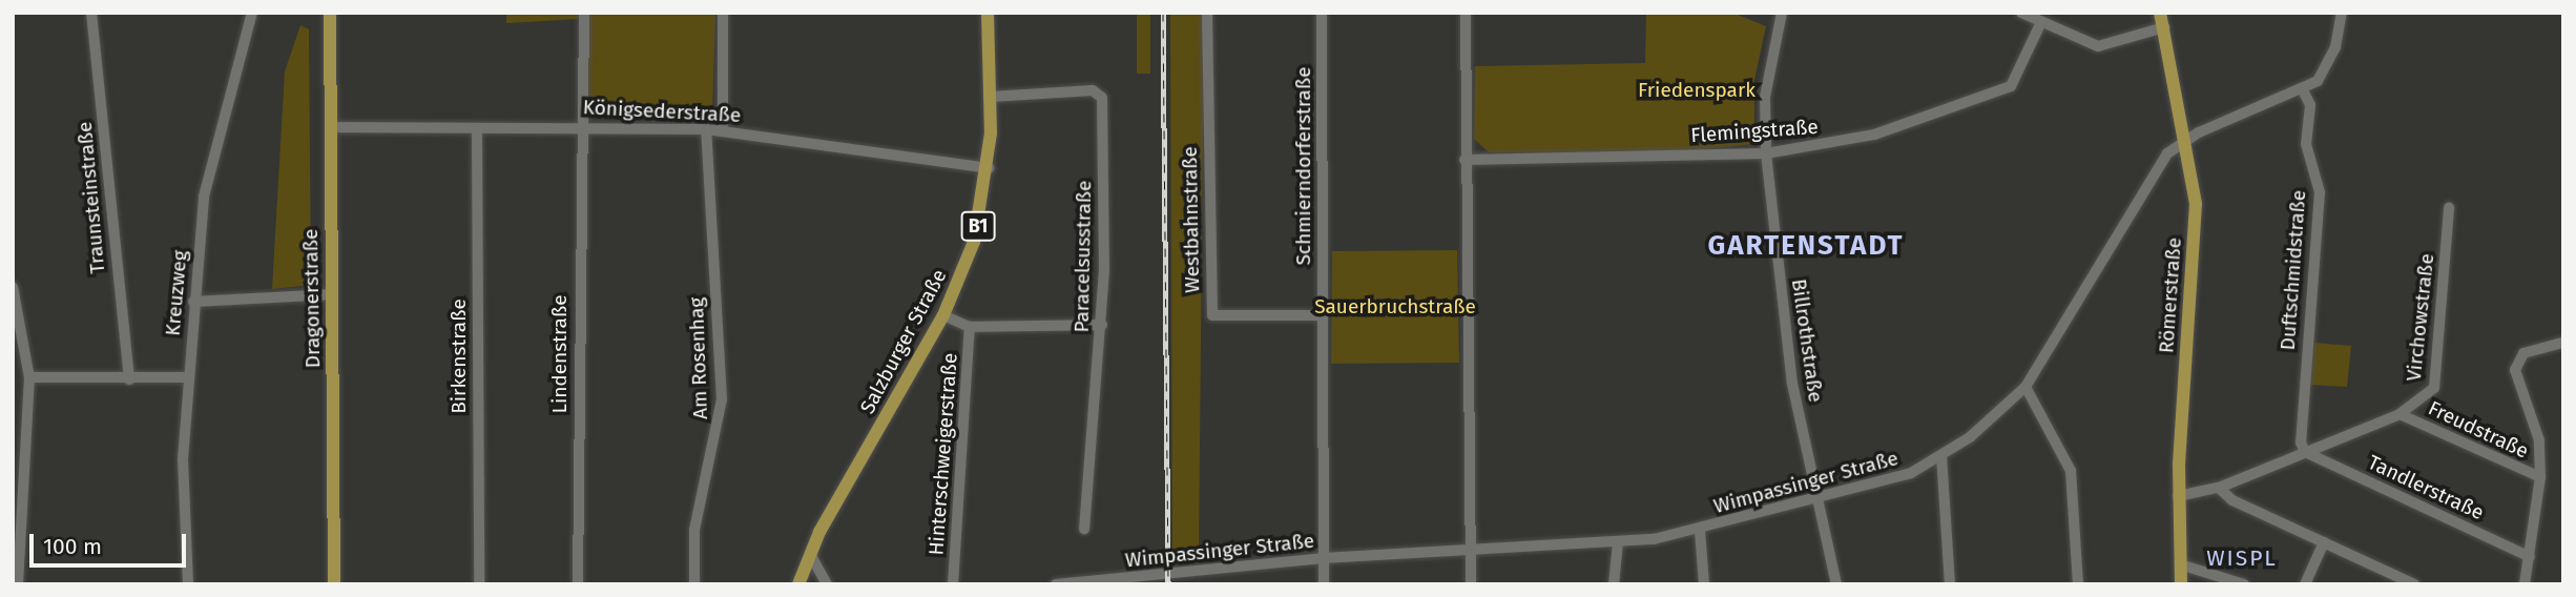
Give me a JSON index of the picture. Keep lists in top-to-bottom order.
{
  "streets": {
    "main road": [
      "B1",
      "Römerstraße",
      "Dragonerstraße",
      "Salzburger Straße"
    ],
    "street": [
      "Königsederstraße",
      "Flemingstraße",
      "Schmierndorferstraße",
      "Traunsteinstraße",
      "Westbahnstraße",
      "Paracelsusstraße",
      "Duftschmidstraße",
      "Kreuzweg",
      "Virchowstraße",
      "Billrothstraße",
      "Lindenstraße",
      "Birkenstraße",
      "Am Rosenhag",
      "Freudstraße",
      "Hinterschweigerstraße",
      "Wimpassinger Straße",
      "Tandlerstraße"
    ]
  },
  "crossings": [
    ["Königsederstraße", "Dragonerstraße"],
    ["Königsederstraße", "Salzburger Straße"],
    ["Königsederstraße", "Lindenstraße"],
    ["Königsederstraße", "Birkenstraße"],
    ["Königsederstraße", "Am Rosenhag"],
    ["Flemingstraße", "Billrothstraße"],
    ["Schmierndorferstraße", "Westbahnstraße"],
    ["Schmierndorferstraße", "Wimpassinger Straße"],
    ["Paracelsusstraße", "Salzburger Straße"],
    ["Paracelsusstraße", "Hinterschweigerstraße"],
    ["Duftschmidstraße", "Freudstraße"],
    ["Duftschmidstraße", "Wimpassinger Straße"],
    ["Duftschmidstraße", "Tandlerstraße"],
    ["Römerstraße", "Freudstraße"],
    ["Römerstraße", "Wimpassinger Straße"],
    ["Virchowstraße", "Freudstraße"],
    ["Billrothstraße", "Wimpassinger Straße"],
    ["Salzburger Straße", "Hinterschweigerstraße"],
    ["Freudstraße", "Tandlerstraße"]
  ],
  "districts": ["GARTENSTADT", "WISPL"],
  "parks": ["Friedenspark", "Sauerbruchstraße"],
  "scale_bar": "100 m"
}
